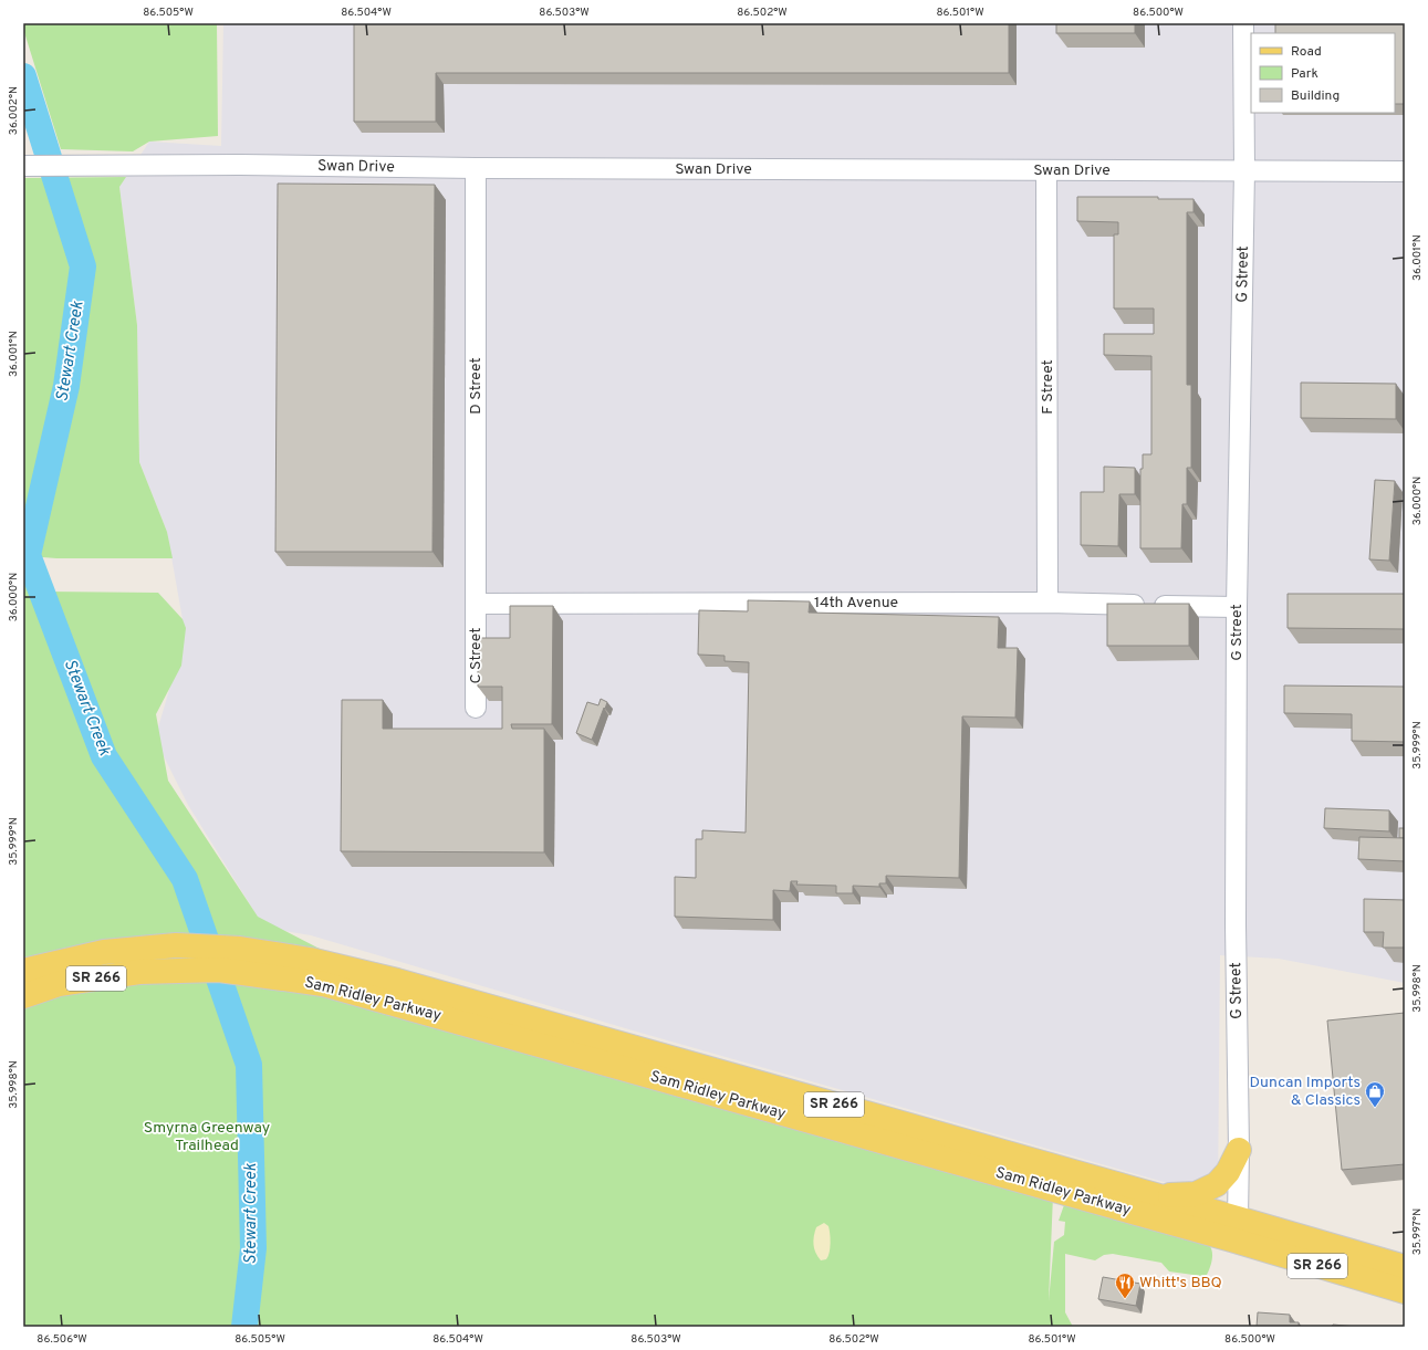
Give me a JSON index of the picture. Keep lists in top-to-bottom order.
{
  "streets": {
    "main road": ["SR 266", "Sam Ridley Parkway"],
    "street": [
      "Swan Drive",
      "G Street",
      "D Street",
      "F Street",
      "14th Avenue",
      "C Street"
    ]
  },
  "crossings": [
    ["Swan Drive", "G Street"],
    ["Swan Drive", "D Street"],
    ["Swan Drive", "F Street"],
    ["G Street", "14th Avenue"],
    ["G Street", "Sam Ridley Parkway"],
    ["D Street", "14th Avenue"],
    ["D Street", "C Street"],
    ["F Street", "14th Avenue"],
    ["14th Avenue", "C Street"]
  ],
  "water": ["Stewart Creek"],
  "parks": ["Smyrna Greenway Trailhead"],
  "places": {
    "shop": ["Duncan Imports & Classics"],
    "restaurant": ["Whitt's BBQ"]
  },
  "legend": ["Road", "Park", "Building"],
  "coordinates": [
    "86.505°W",
    "86.504°W",
    "86.503°W",
    "86.502°W",
    "86.501°W",
    "86.500°W",
    "36.002°N",
    "36.001°N",
    "36.000°N",
    "35.999°N",
    "35.998°N",
    "35.997°N",
    "86.506°W"
  ]
}
